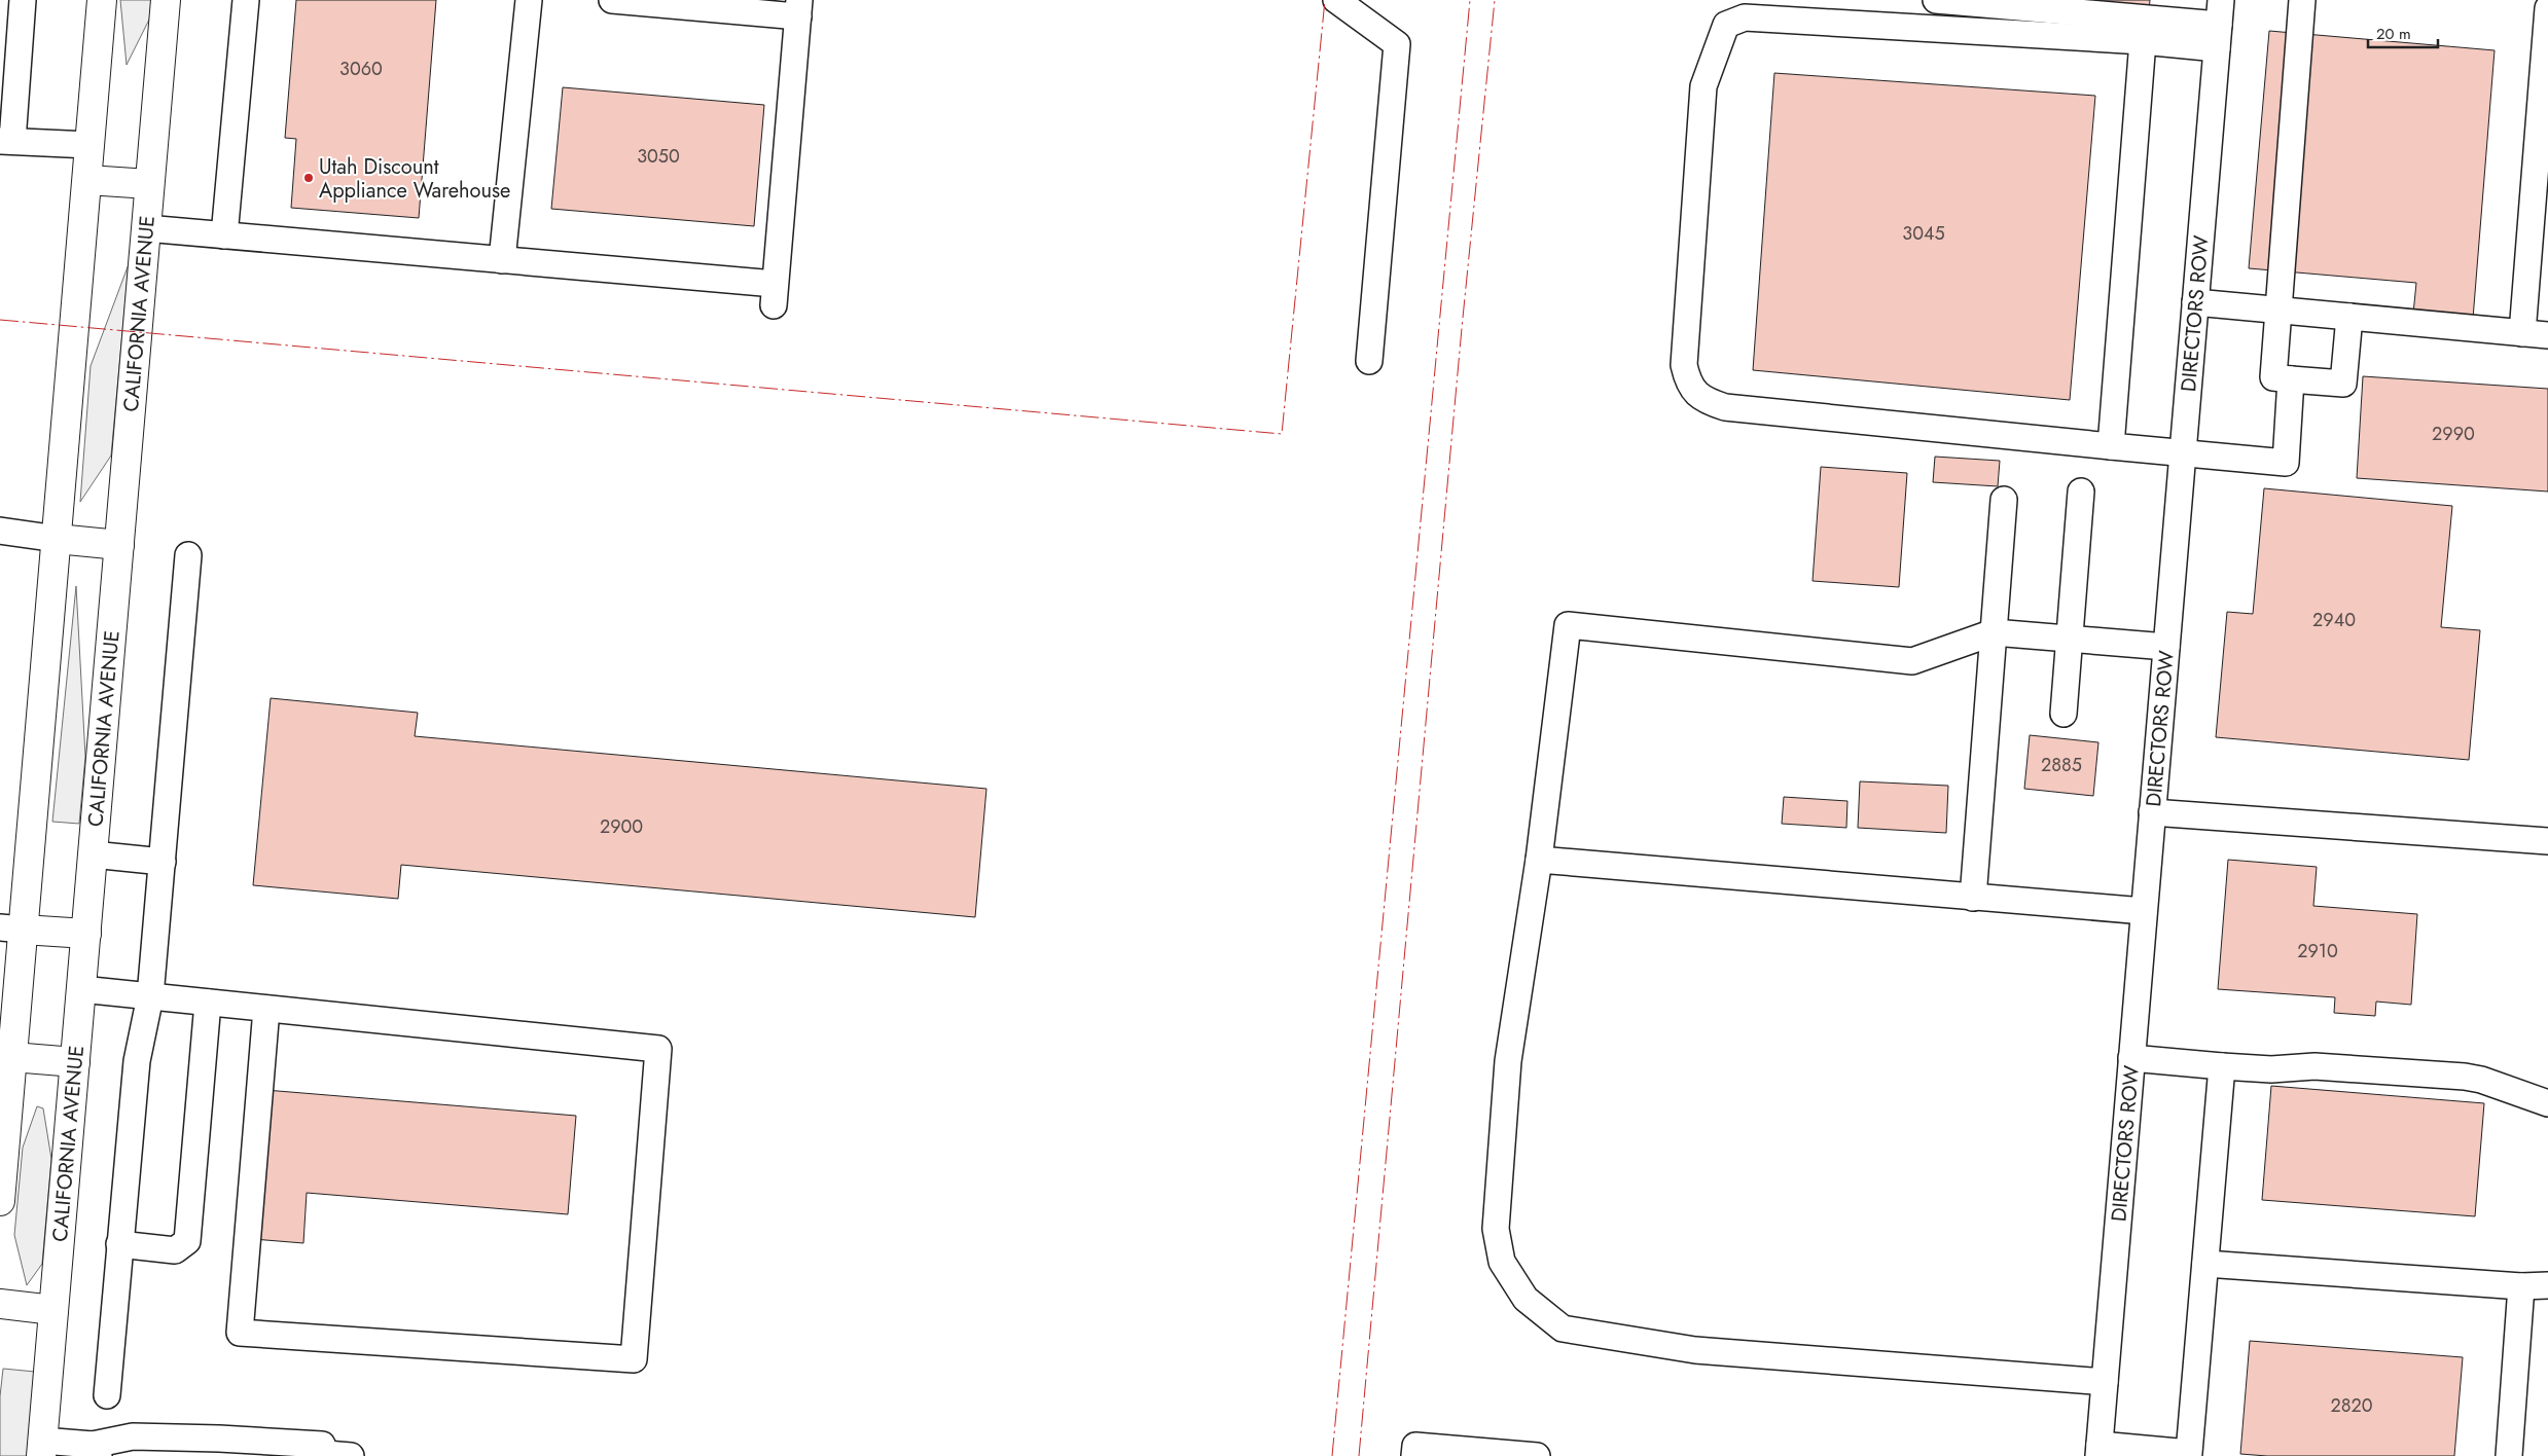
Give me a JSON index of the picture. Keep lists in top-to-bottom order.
{
  "streets": {
    "main road": ["CALIFORNIA AVENUE"],
    "street": ["DIRECTORS ROW"]
  },
  "places": ["Utah Discount Appliance Warehouse"],
  "house_numbers": [
    "3060",
    "3050",
    "3045",
    "2990",
    "2940",
    "2885",
    "2900",
    "2910",
    "2820"
  ],
  "scale_bar": "20 m"
}
